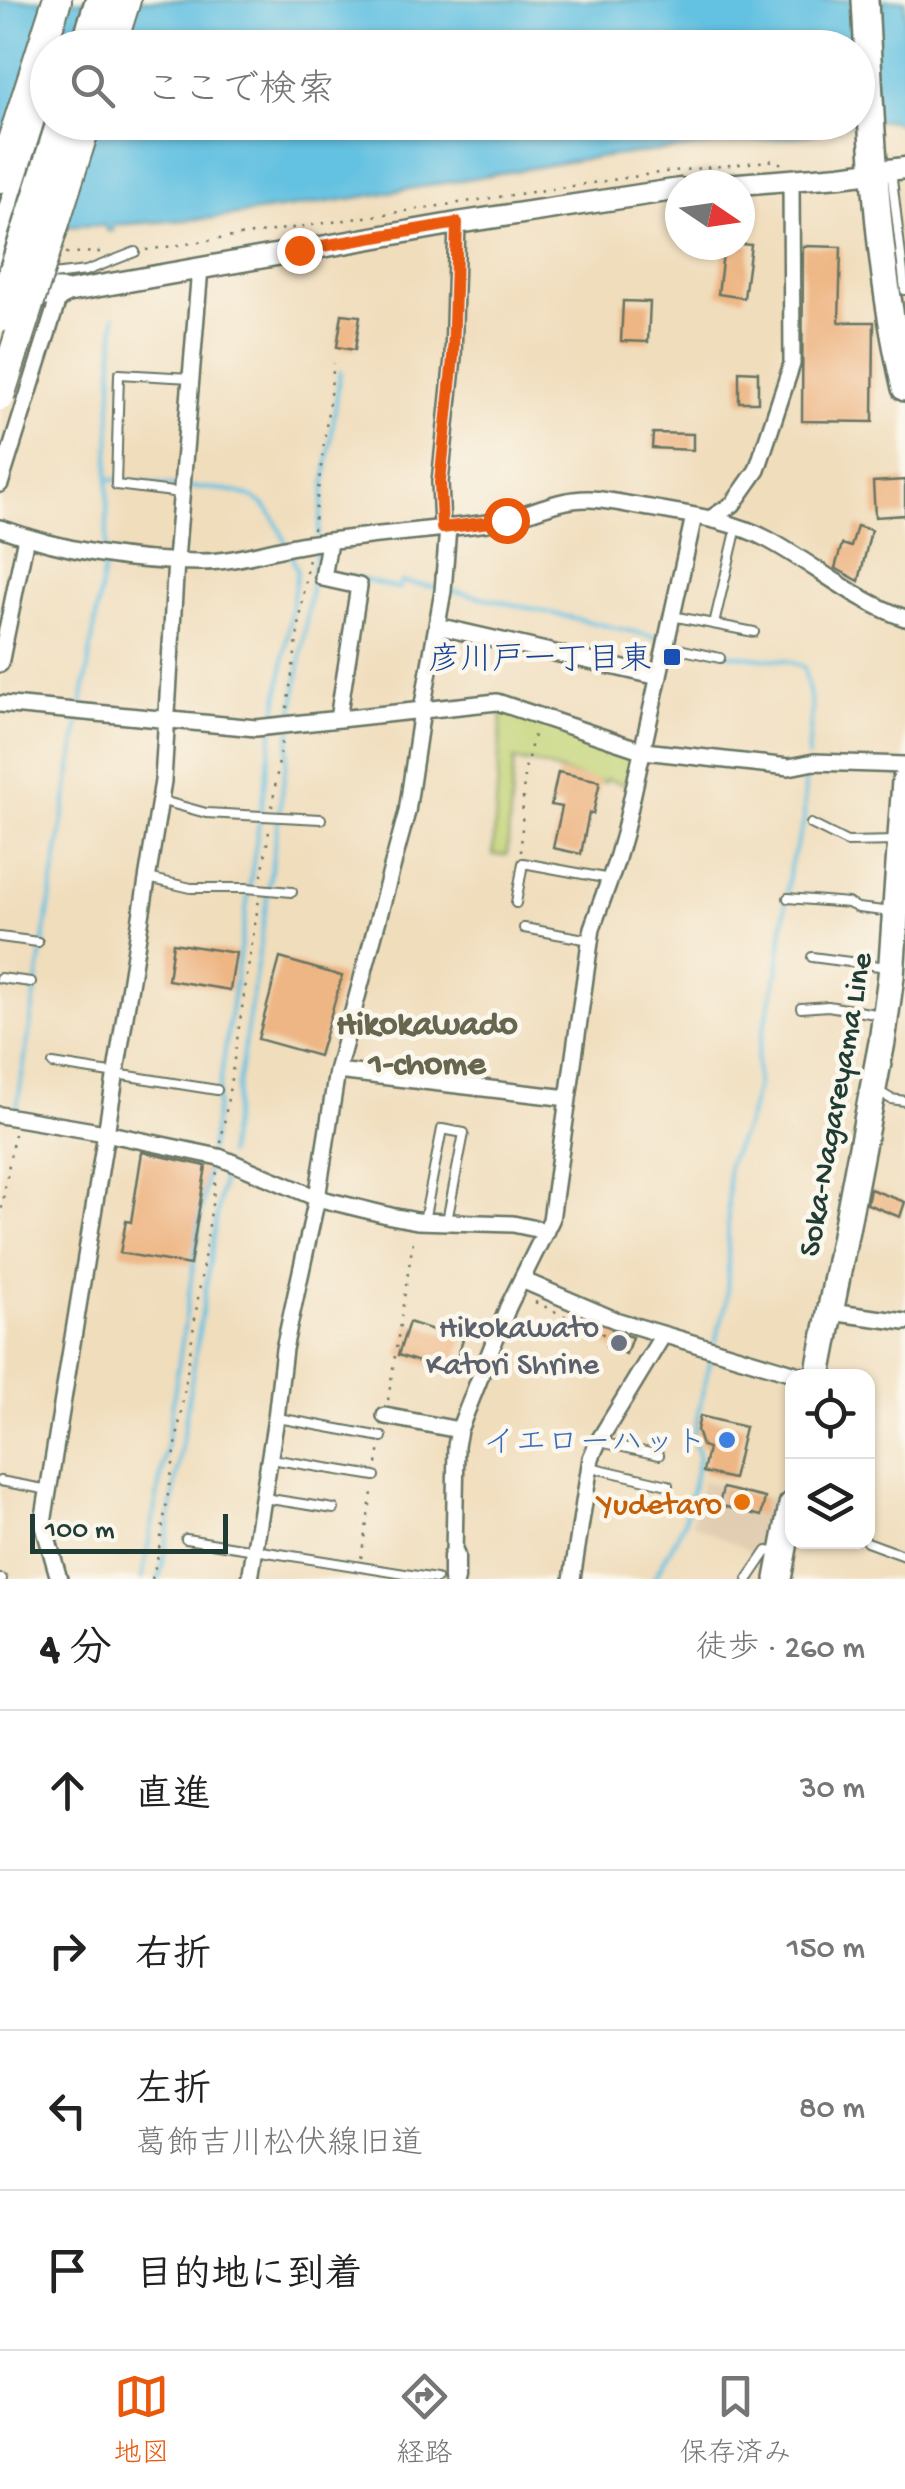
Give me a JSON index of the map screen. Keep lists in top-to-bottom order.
{
  "streets": {
    "main road": ["Soka-Nagareyama Line"]
  },
  "districts": ["Hikokawado 1-chome"],
  "places": {
    "transit": ["彦川戸一丁目東"],
    "other": ["Hikokawato Katori Shrine", "イエローハット", "Yudetaro"]
  },
  "scale_bar": "100 m",
  "north": "right",
  "page": {
    "search": "ここで検索",
    "scale": "100 m",
    "heading": ["4 分", "徒歩 · 260 m"],
    "list": [
      ["直進", "30 m"],
      ["右折", "150 m"],
      ["左折", "葛飾吉川松伏線旧道", "80 m"],
      "目的地に到着"
    ],
    "nav": ["地図", "経路", "保存済み"]
  }
}
